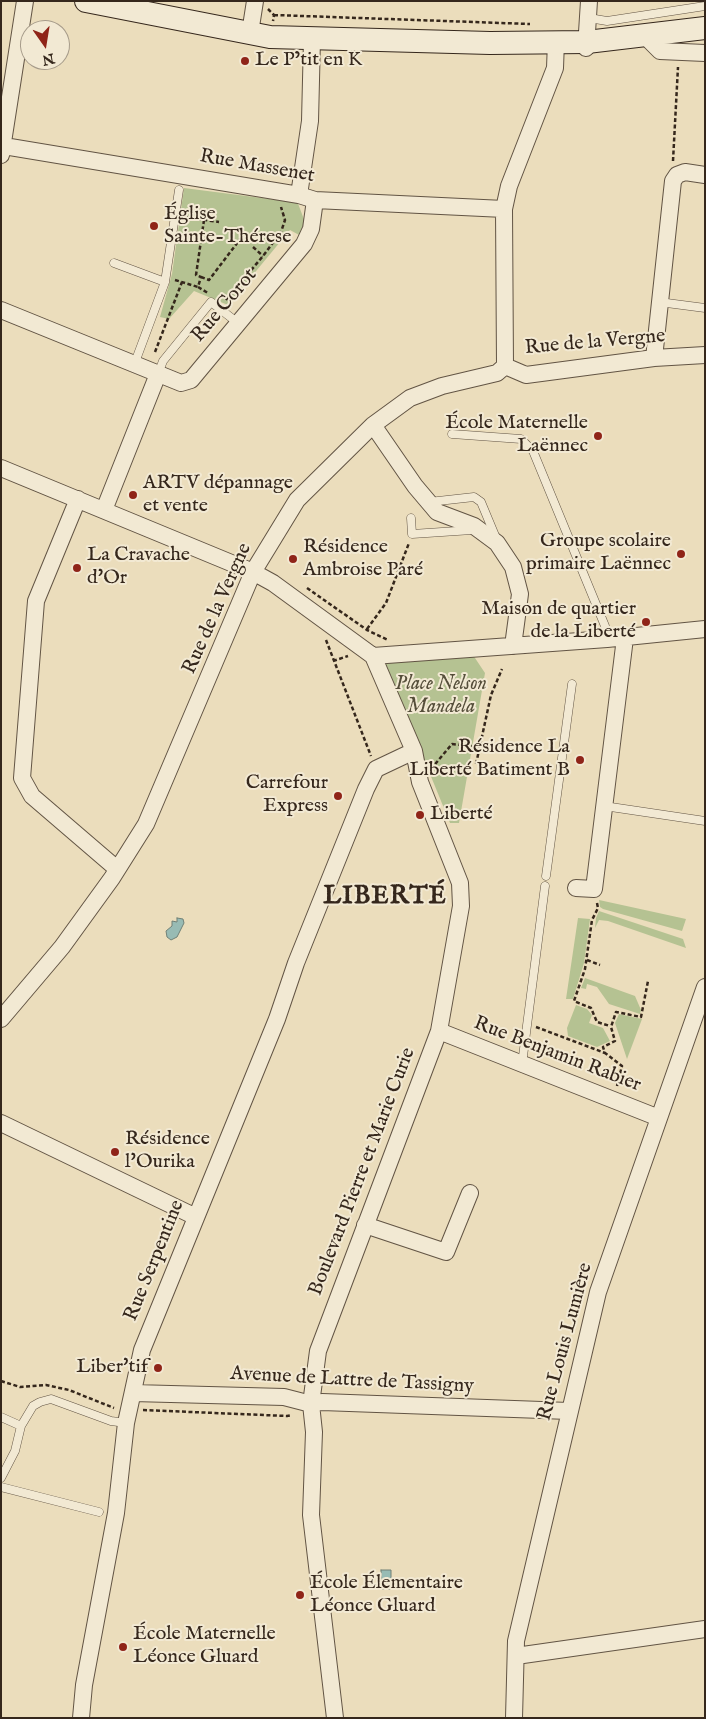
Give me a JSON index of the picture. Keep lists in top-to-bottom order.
{
  "streets": {
    "street": [
      "Rue Massenet",
      "Rue Corot",
      "Rue de la Vergne",
      "Rue Benjamin Rabier",
      "Boulevard Pierre et Marie Curie",
      "Rue Serpentine",
      "Rue Louis Lumière",
      "Avenue de Lattre de Tassigny"
    ]
  },
  "crossings": [
    ["Rue Massenet", "Rue Corot"],
    ["Rue Benjamin Rabier", "Boulevard Pierre et Marie Curie"],
    ["Rue Benjamin Rabier", "Rue Louis Lumière"],
    ["Boulevard Pierre et Marie Curie", "Avenue de Lattre de Tassigny"],
    ["Rue Serpentine", "Avenue de Lattre de Tassigny"],
    ["Rue Louis Lumière", "Avenue de Lattre de Tassigny"]
  ],
  "districts": ["LIBERTÉ"],
  "parks": ["Place Nelson Mandela"],
  "places": [
    "Le P’tit en K",
    "Église Sainte-Thérese",
    "École Maternelle Laënnec",
    "ARTV dépannage et vente",
    "Groupe scolaire primaire Laënnec",
    "Résidence Ambroise Paré",
    "La Cravache d'Or",
    "Maison de quartier de la Liberté",
    "Résidence La Liberté Batiment B",
    "Carrefour Express",
    "Liberté",
    "Résidence l'Ourika",
    "Liber'tif",
    "École Élementaire Léonce Gluard",
    "École Maternelle Léonce Gluard"
  ],
  "north": "bottom"
}
